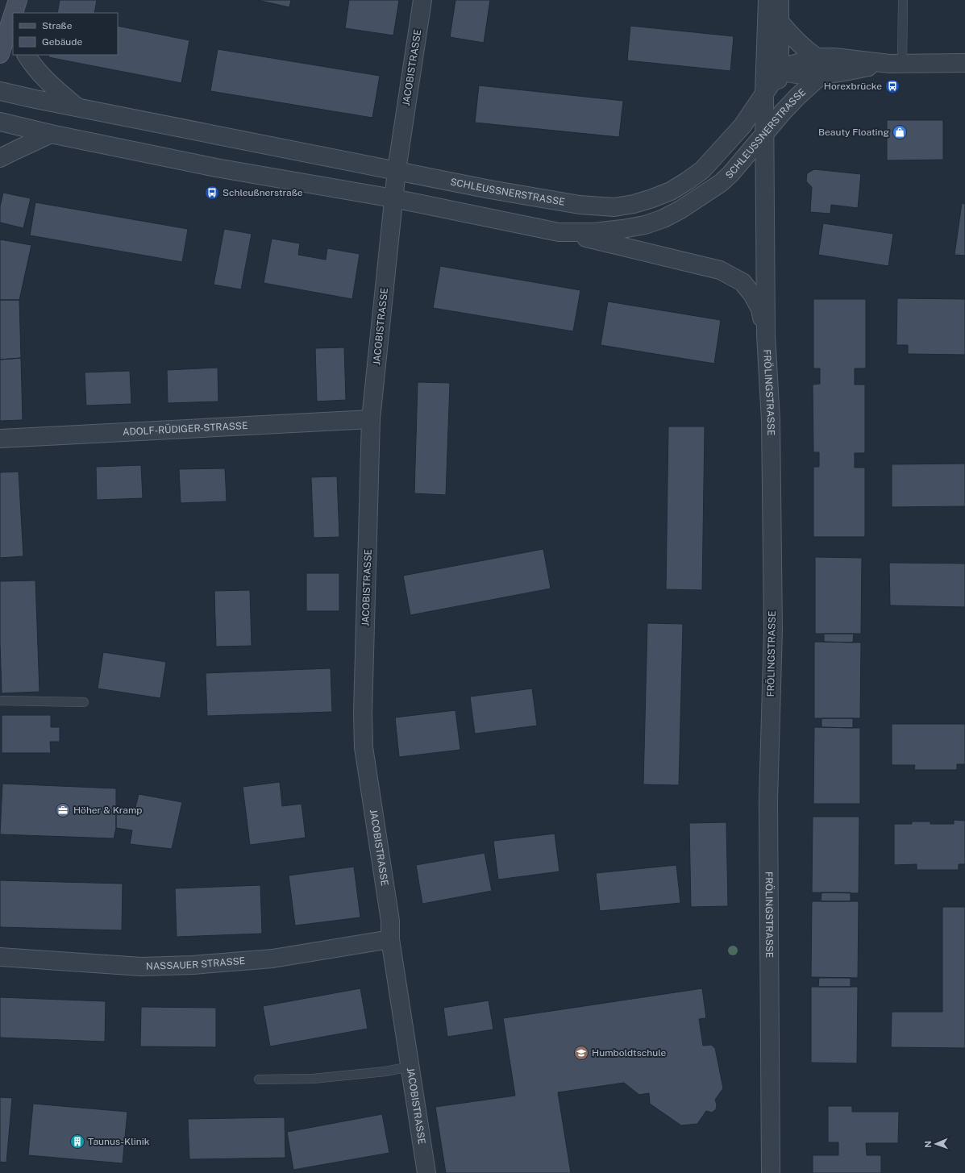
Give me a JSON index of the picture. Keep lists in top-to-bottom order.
{
  "streets": {
    "street": [
      "JACOBISTRASSE",
      "SCHLEUSSNERSTRASSE",
      "FRÖLINGSTRASSE",
      "ADOLF-RÜDIGER-STRASSE",
      "NASSAUER STRASSE"
    ]
  },
  "crossings": [
    ["JACOBISTRASSE", "SCHLEUSSNERSTRASSE"],
    ["JACOBISTRASSE", "ADOLF-RÜDIGER-STRASSE"],
    ["JACOBISTRASSE", "NASSAUER STRASSE"],
    ["SCHLEUSSNERSTRASSE", "FRÖLINGSTRASSE"]
  ],
  "places": {
    "bus stop": ["Horexbrücke", "Schleußnerstraße"],
    "shop": ["Beauty Floating"],
    "office": ["Höher & Kramp"],
    "school or university": ["Humboldtschule"],
    "building": ["Taunus-Klinik"]
  },
  "legend": ["Straße", "Gebäude"],
  "north": "left"
}
